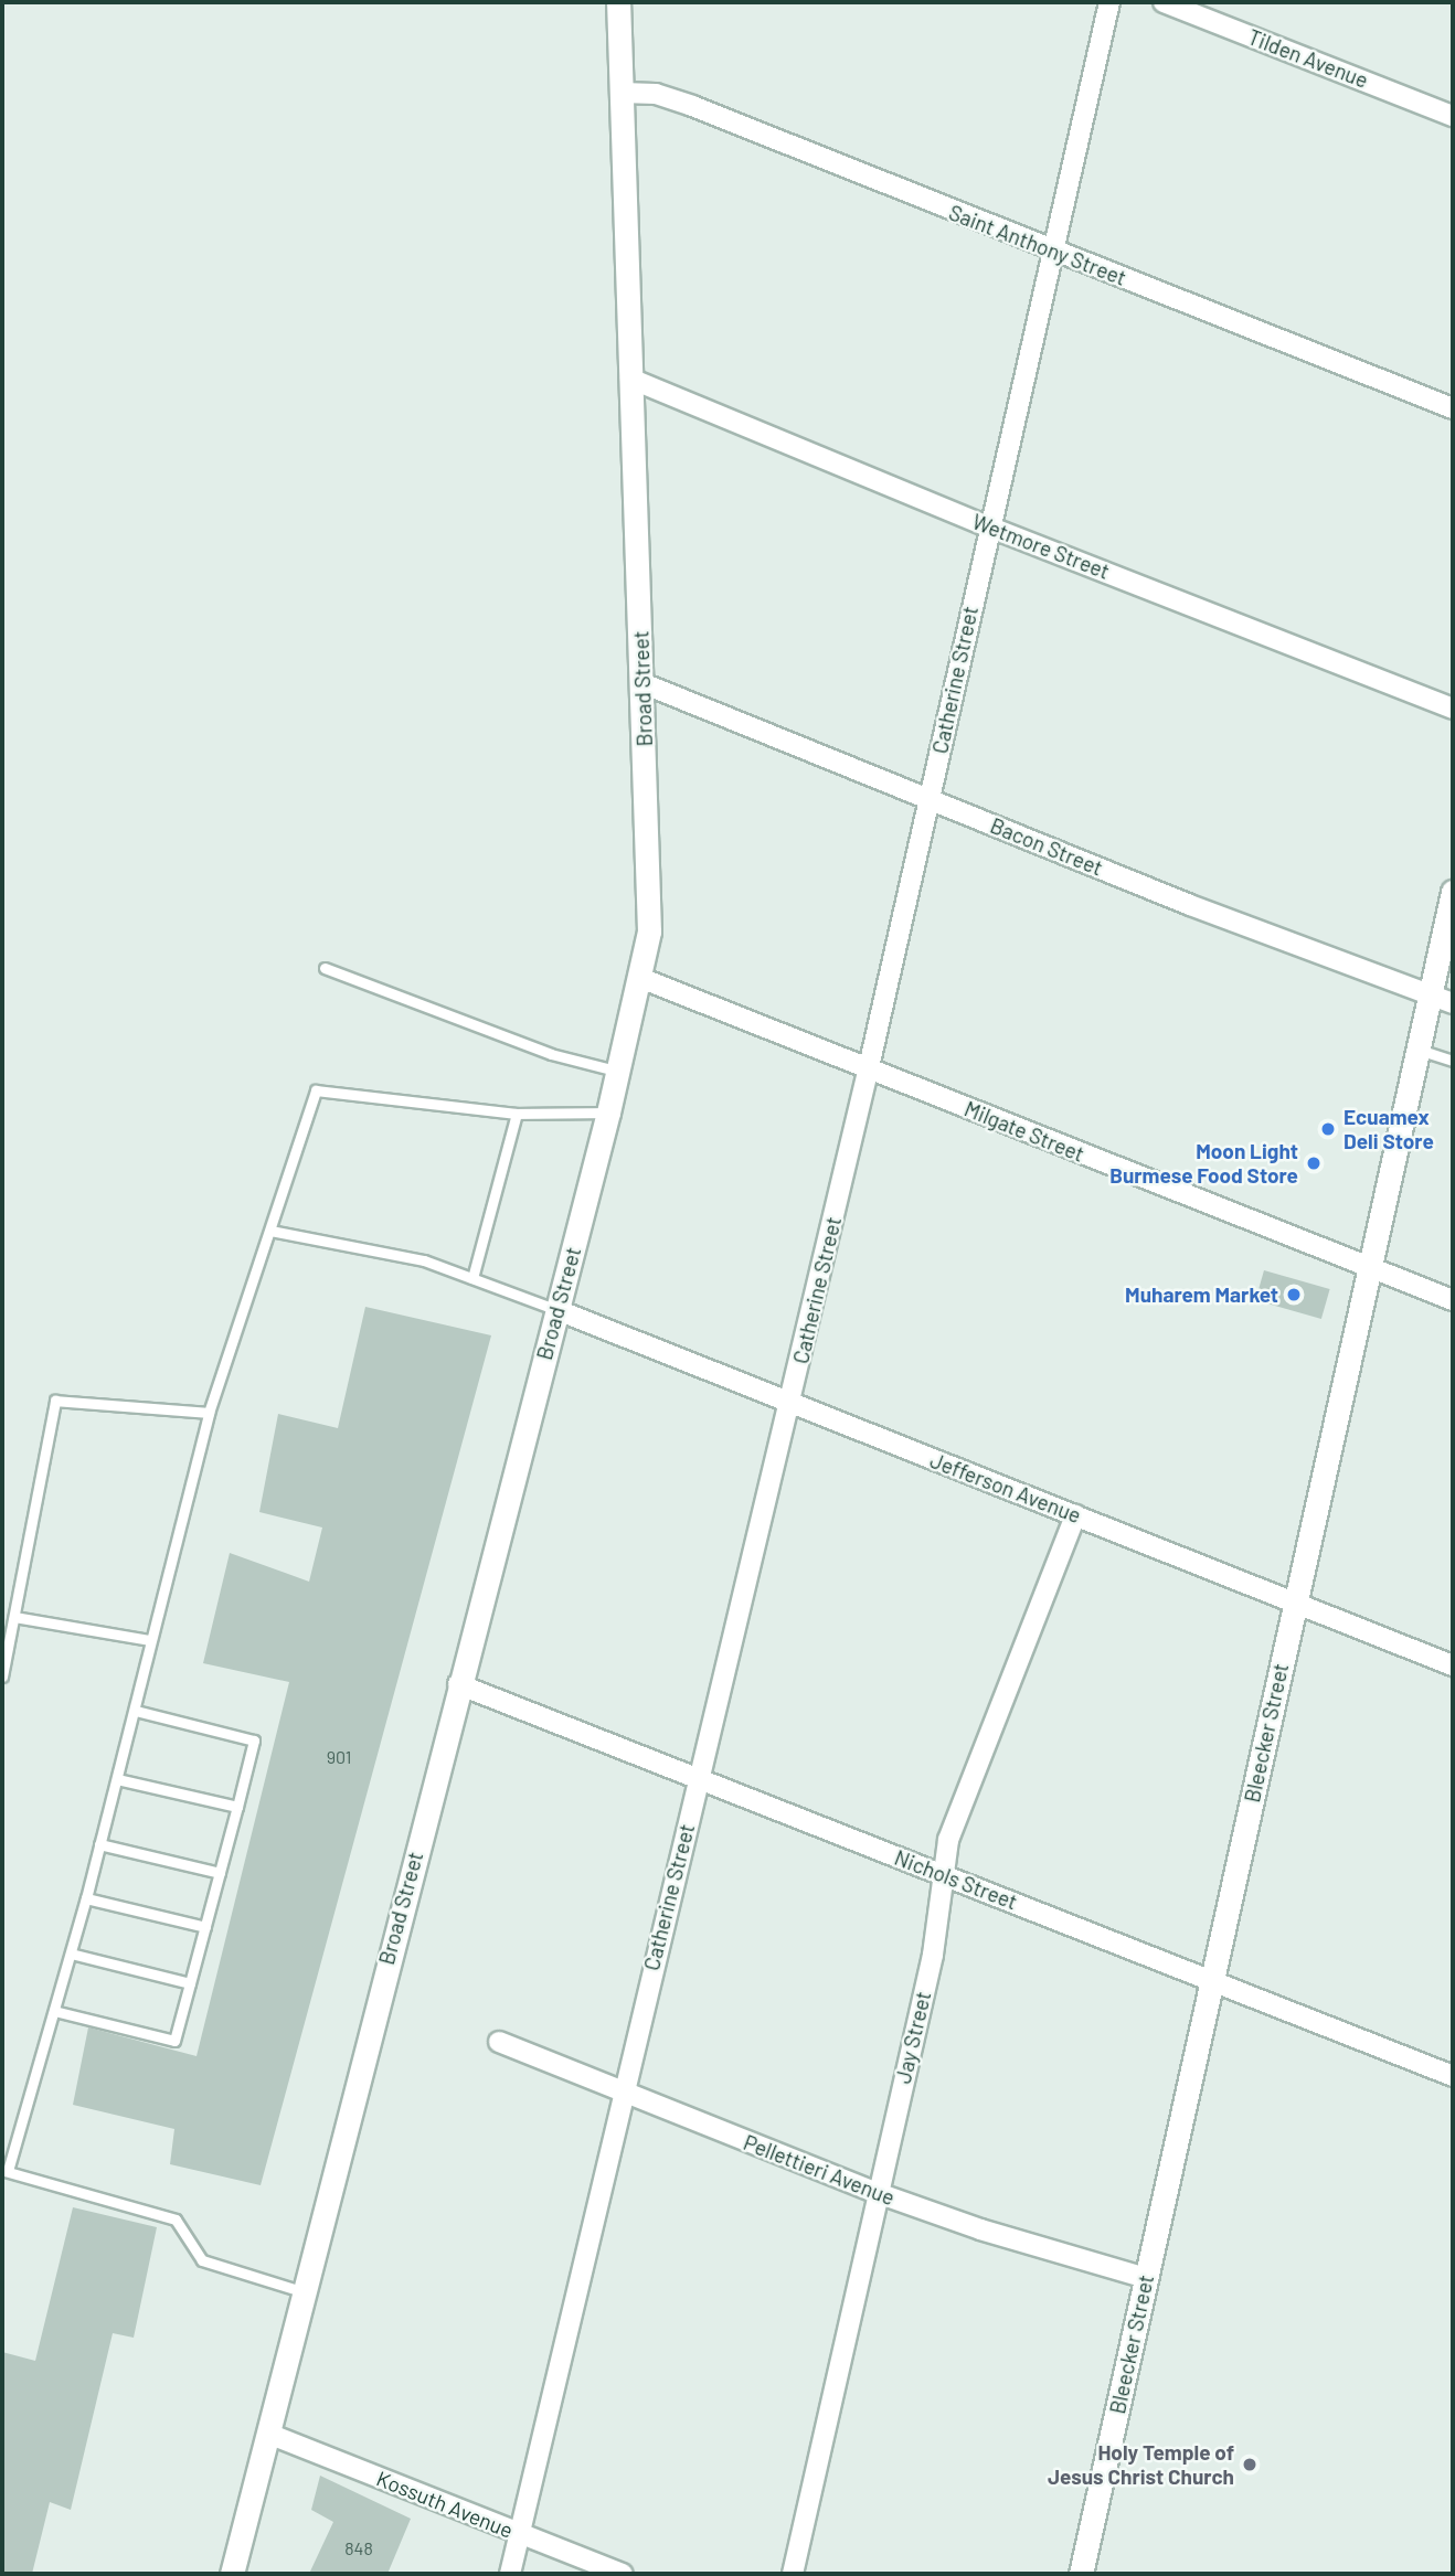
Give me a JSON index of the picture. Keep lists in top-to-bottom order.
{
  "streets": {
    "main road": ["Broad Street", "Bleecker Street"],
    "street": [
      "Tilden Avenue",
      "Saint Anthony Street",
      "Wetmore Street",
      "Catherine Street",
      "Bacon Street",
      "Milgate Street",
      "Jefferson Avenue",
      "Nichols Street",
      "Jay Street",
      "Pellettieri Avenue",
      "Kossuth Avenue"
    ]
  },
  "crossings": [
    ["Saint Anthony Street", "Catherine Street"],
    ["Saint Anthony Street", "Broad Street"],
    ["Wetmore Street", "Catherine Street"],
    ["Wetmore Street", "Broad Street"],
    ["Catherine Street", "Bacon Street"],
    ["Catherine Street", "Milgate Street"],
    ["Catherine Street", "Jefferson Avenue"],
    ["Catherine Street", "Nichols Street"],
    ["Catherine Street", "Pellettieri Avenue"],
    ["Catherine Street", "Kossuth Avenue"],
    ["Broad Street", "Bacon Street"],
    ["Broad Street", "Milgate Street"],
    ["Broad Street", "Jefferson Avenue"],
    ["Broad Street", "Nichols Street"],
    ["Broad Street", "Kossuth Avenue"],
    ["Bacon Street", "Bleecker Street"],
    ["Milgate Street", "Bleecker Street"],
    ["Jefferson Avenue", "Bleecker Street"],
    ["Jefferson Avenue", "Jay Street"],
    ["Bleecker Street", "Nichols Street"],
    ["Bleecker Street", "Pellettieri Avenue"],
    ["Nichols Street", "Jay Street"],
    ["Jay Street", "Pellettieri Avenue"]
  ],
  "places": [
    "Ecuamex Deli Store",
    "Moon Light Burmese Food Store",
    "Muharem Market",
    "Holy Temple of Jesus Christ Church"
  ],
  "house_numbers": ["901", "848"]
}
